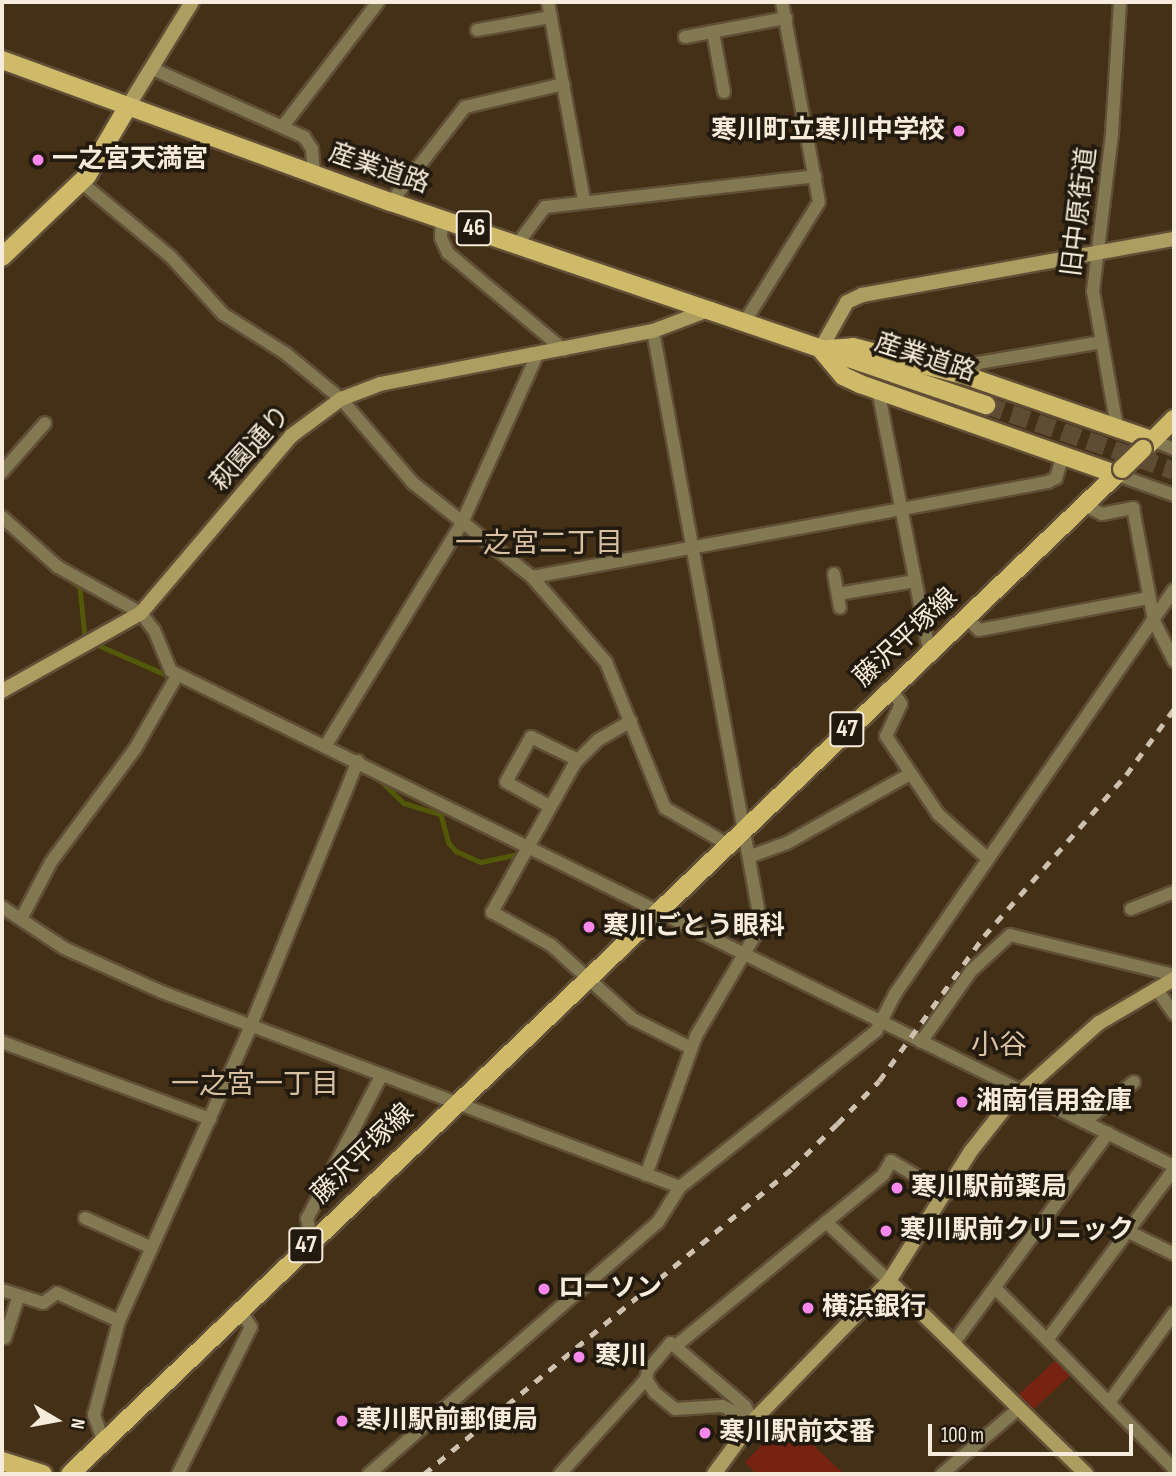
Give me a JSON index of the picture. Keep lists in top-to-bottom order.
{
  "streets": {
    "main road": [
      "産業道路",
      "46",
      "藤沢平塚線",
      "47"
    ],
    "street": ["旧中原街道", "萩園通り"]
  },
  "crossings": [
    ["産業道路", "萩園通り"],
    ["藤沢平塚線", "47"]
  ],
  "districts": ["一之宮二丁目", "小谷", "一之宮一丁目"],
  "places": [
    "寒川町立寒川中学校",
    "一之宮天満宮",
    "寒川ごとう眼科",
    "湘南信用金庫",
    "寒川駅前薬局",
    "寒川駅前クリニック",
    "ローソン",
    "横浜銀行",
    "寒川",
    "寒川駅前郵便局",
    "寒川駅前交番"
  ],
  "scale_bar": "100 m",
  "north": "right"
}
